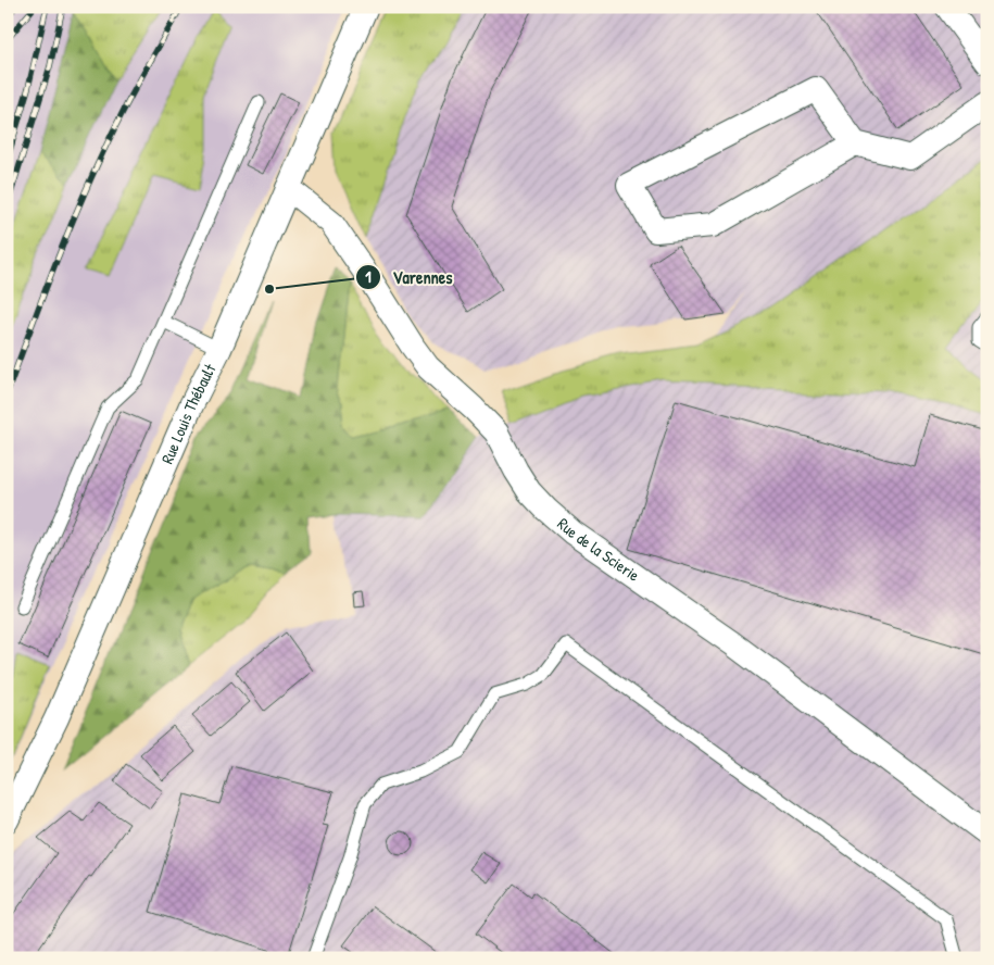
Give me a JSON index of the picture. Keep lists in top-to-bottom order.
{
  "streets": {
    "street": ["Rue Louis Thébault", "Rue de la Scierie"]
  },
  "crossings": [
    ["Rue Louis Thébault", "Rue de la Scierie"]
  ],
  "places": ["Varennes"]
}
